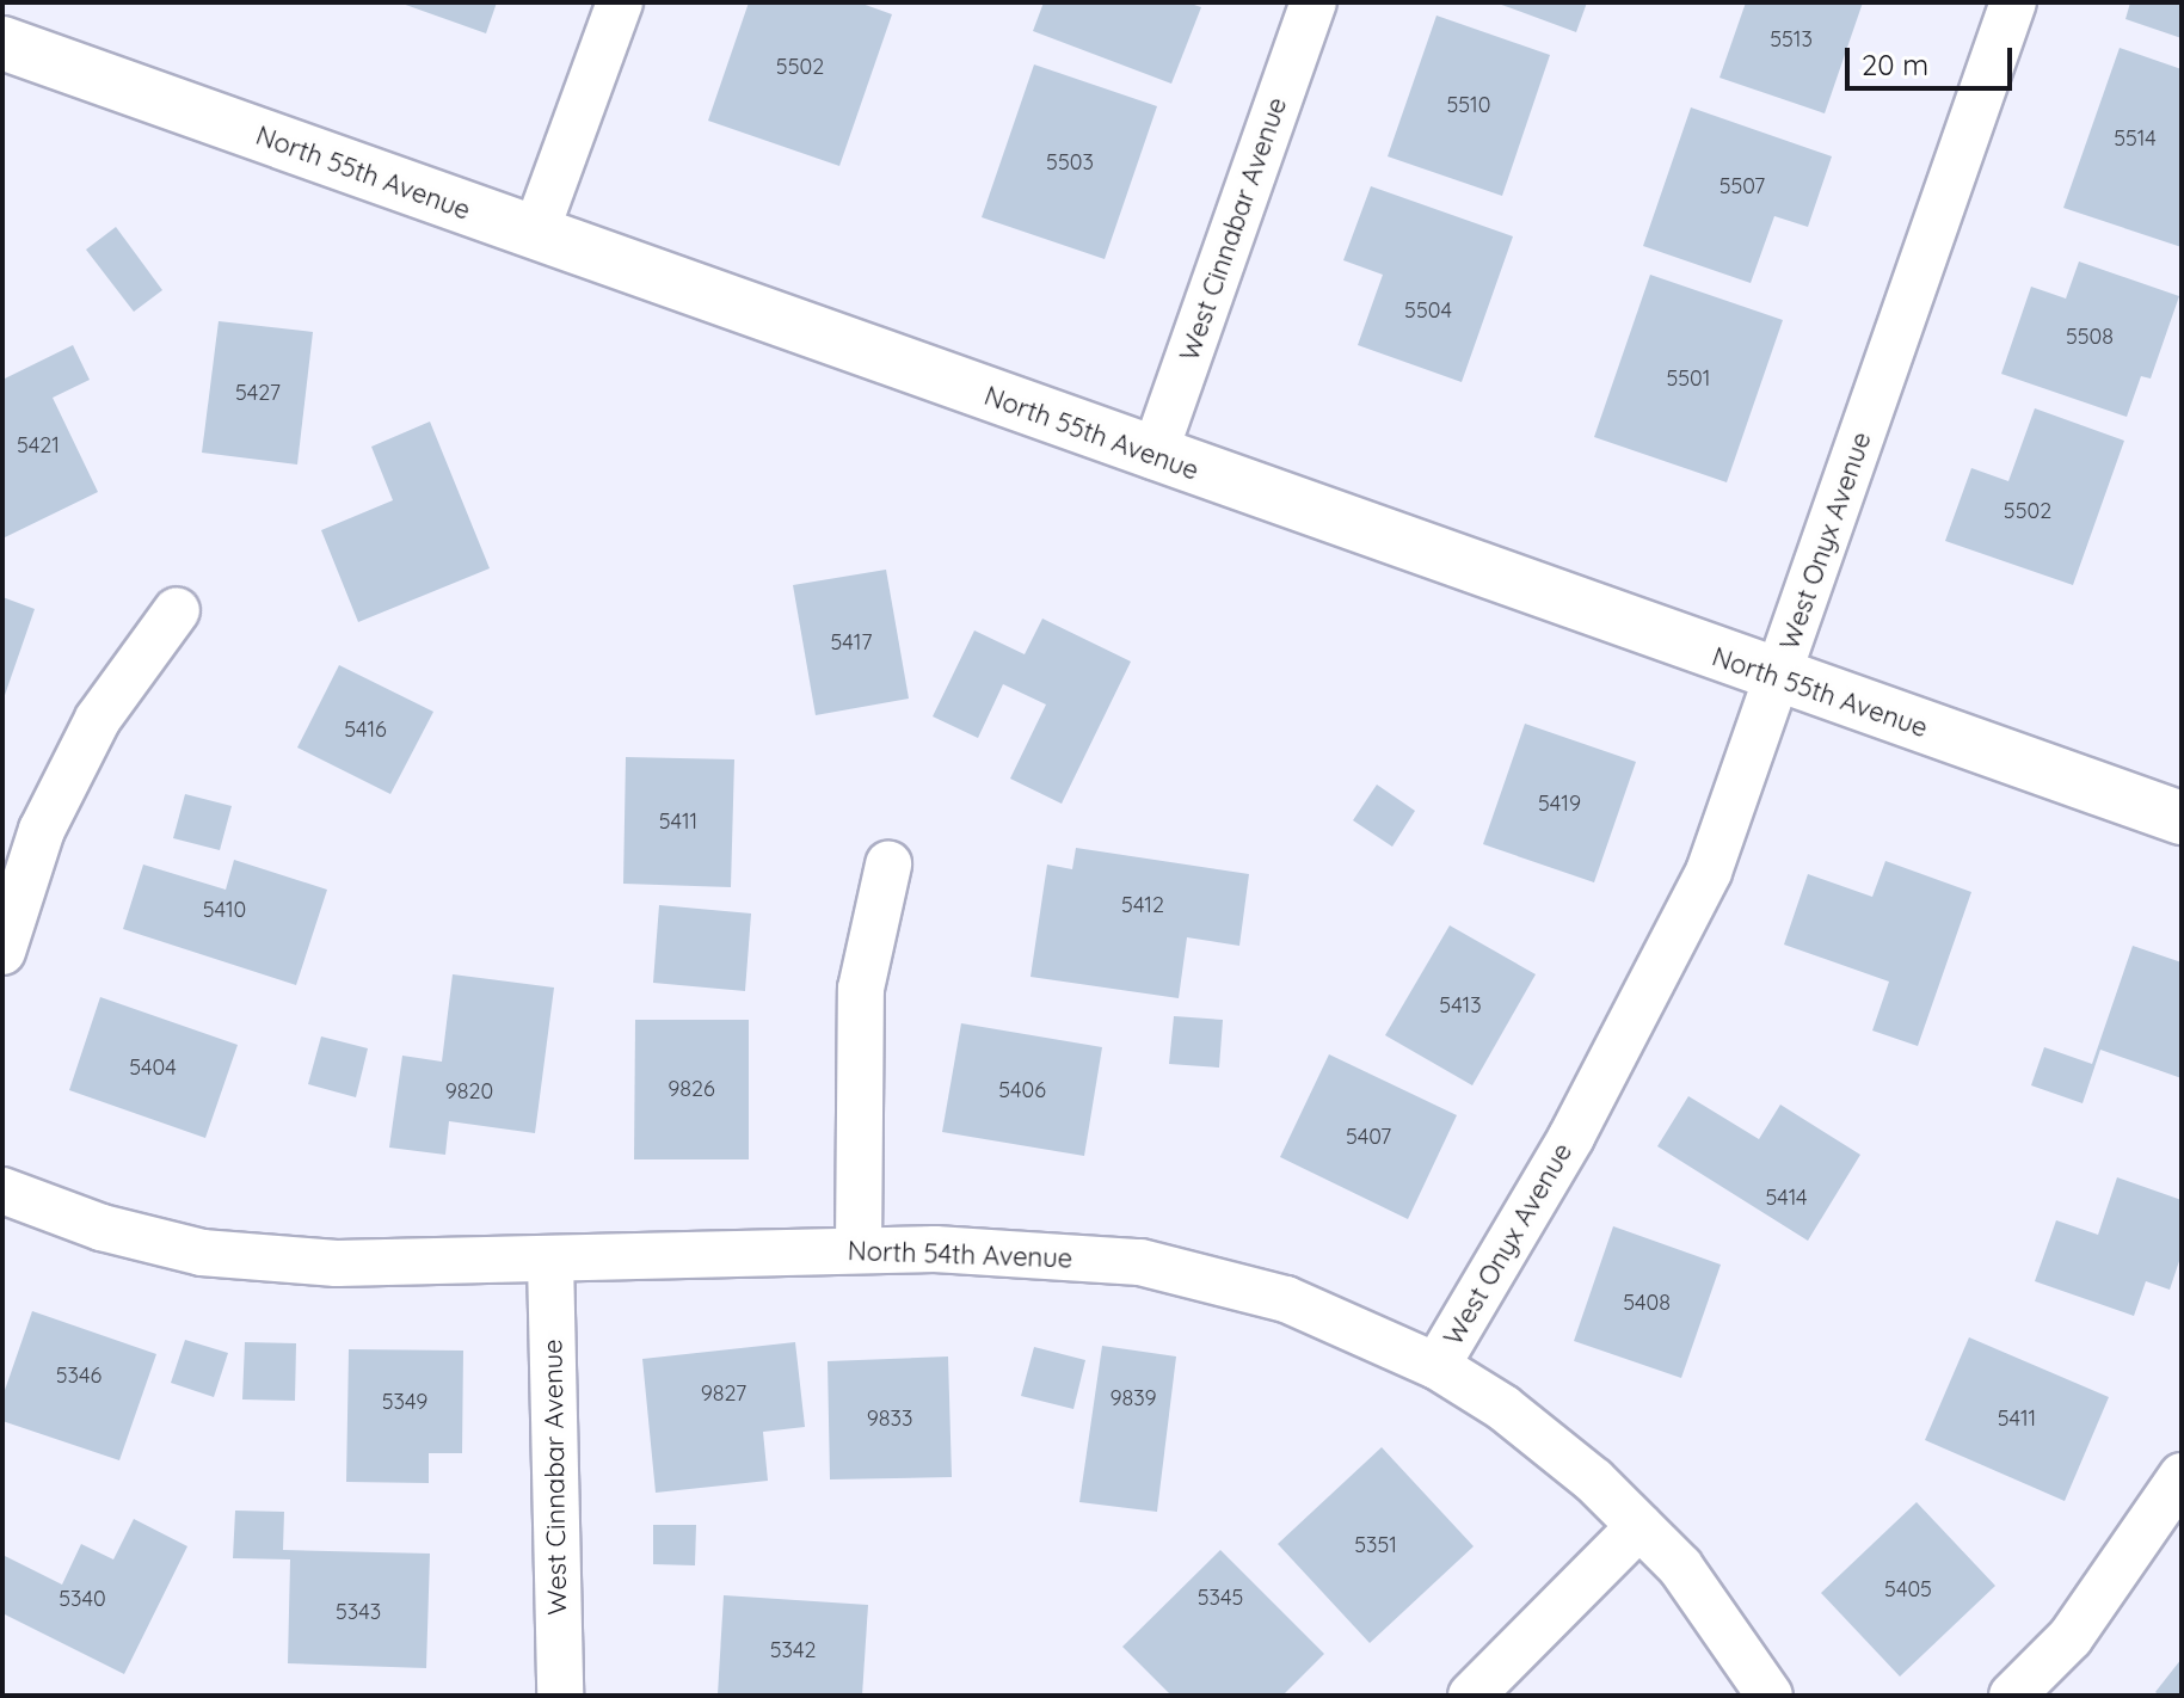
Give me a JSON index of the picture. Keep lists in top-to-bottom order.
{
  "streets": {
    "street": [
      "North 55th Avenue",
      "West Cinnabar Avenue",
      "West Onyx Avenue",
      "North 54th Avenue"
    ]
  },
  "crossings": [
    ["North 55th Avenue", "West Cinnabar Avenue"],
    ["North 55th Avenue", "West Onyx Avenue"],
    ["West Cinnabar Avenue", "North 54th Avenue"],
    ["West Onyx Avenue", "North 54th Avenue"]
  ],
  "house_numbers": [
    "5513",
    "5502",
    "5510",
    "5514",
    "5503",
    "5507",
    "5504",
    "5508",
    "5501",
    "5427",
    "5421",
    "5502",
    "5417",
    "5416",
    "5419",
    "5411",
    "5412",
    "5410",
    "5413",
    "5404",
    "9826",
    "5406",
    "9820",
    "5407",
    "5414",
    "5408",
    "5346",
    "9827",
    "9839",
    "5349",
    "9833",
    "5411",
    "5351",
    "5405",
    "5345",
    "5340",
    "5343",
    "5342"
  ],
  "scale_bar": "20 m"
}
